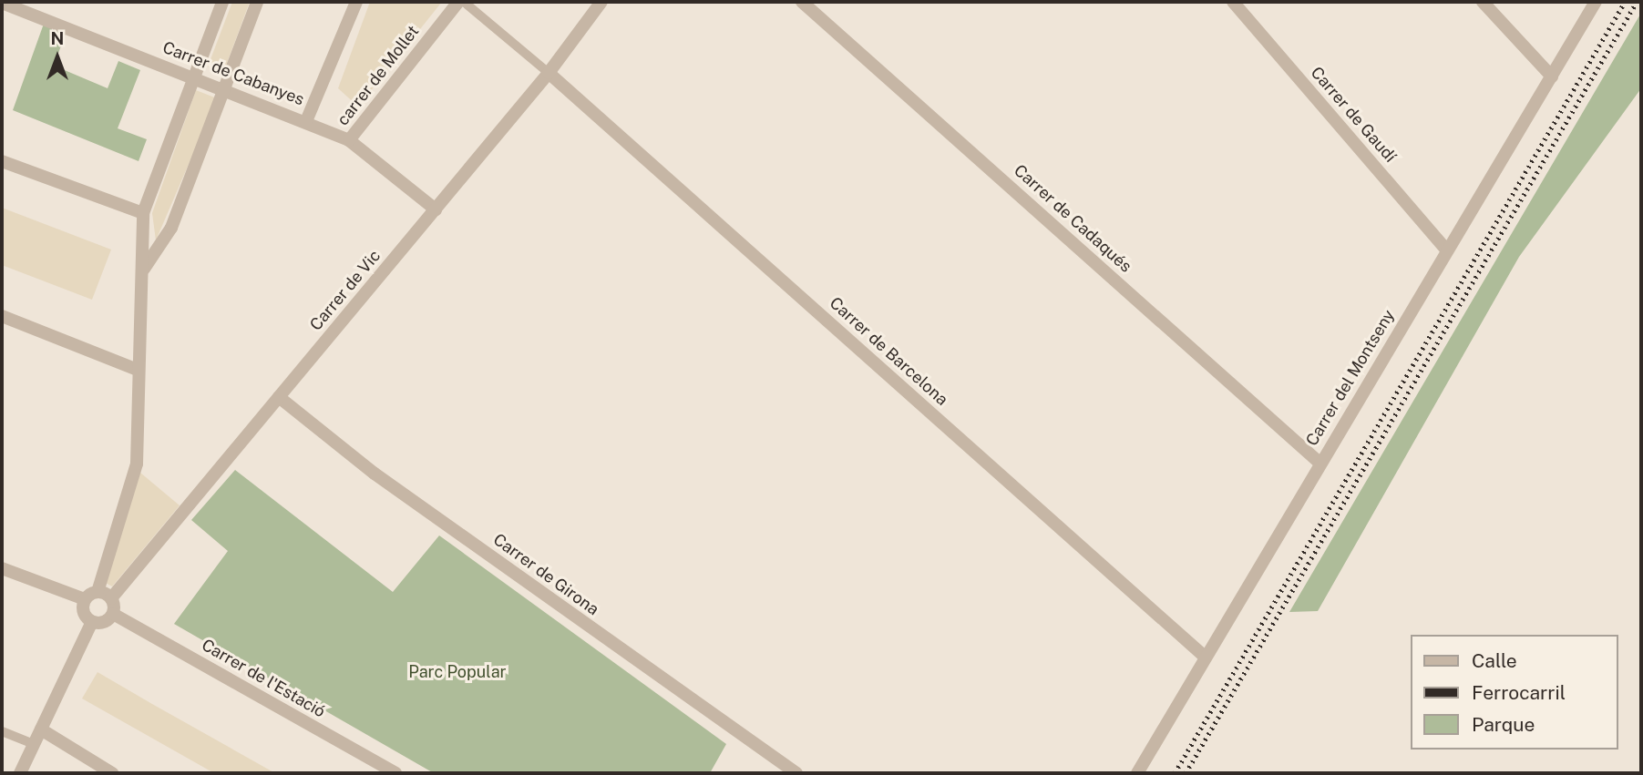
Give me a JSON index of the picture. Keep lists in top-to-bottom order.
{
  "streets": {
    "street": [
      "Carrer de Cabanyes",
      "carrer de Mollet",
      "Carrer de Gaudí",
      "Carrer de Cadaqués",
      "Carrer de Vic",
      "Carrer de Barcelona",
      "Carrer del Montseny",
      "Carrer de Girona",
      "Carrer de l'Estació"
    ]
  },
  "crossings": [
    ["Carrer de Cabanyes", "carrer de Mollet"],
    ["Carrer de Cabanyes", "Carrer de Vic"],
    ["Carrer de Gaudí", "Carrer del Montseny"],
    ["Carrer de Cadaqués", "Carrer del Montseny"],
    ["Carrer de Vic", "Carrer de Barcelona"],
    ["Carrer de Vic", "Carrer de Girona"],
    ["Carrer de Vic", "Carrer de l'Estació"],
    ["Carrer de Barcelona", "Carrer del Montseny"]
  ],
  "parks": ["Parc Popular"],
  "legend": ["Calle", "Ferrocarril", "Parque"],
  "north": "top"
}
